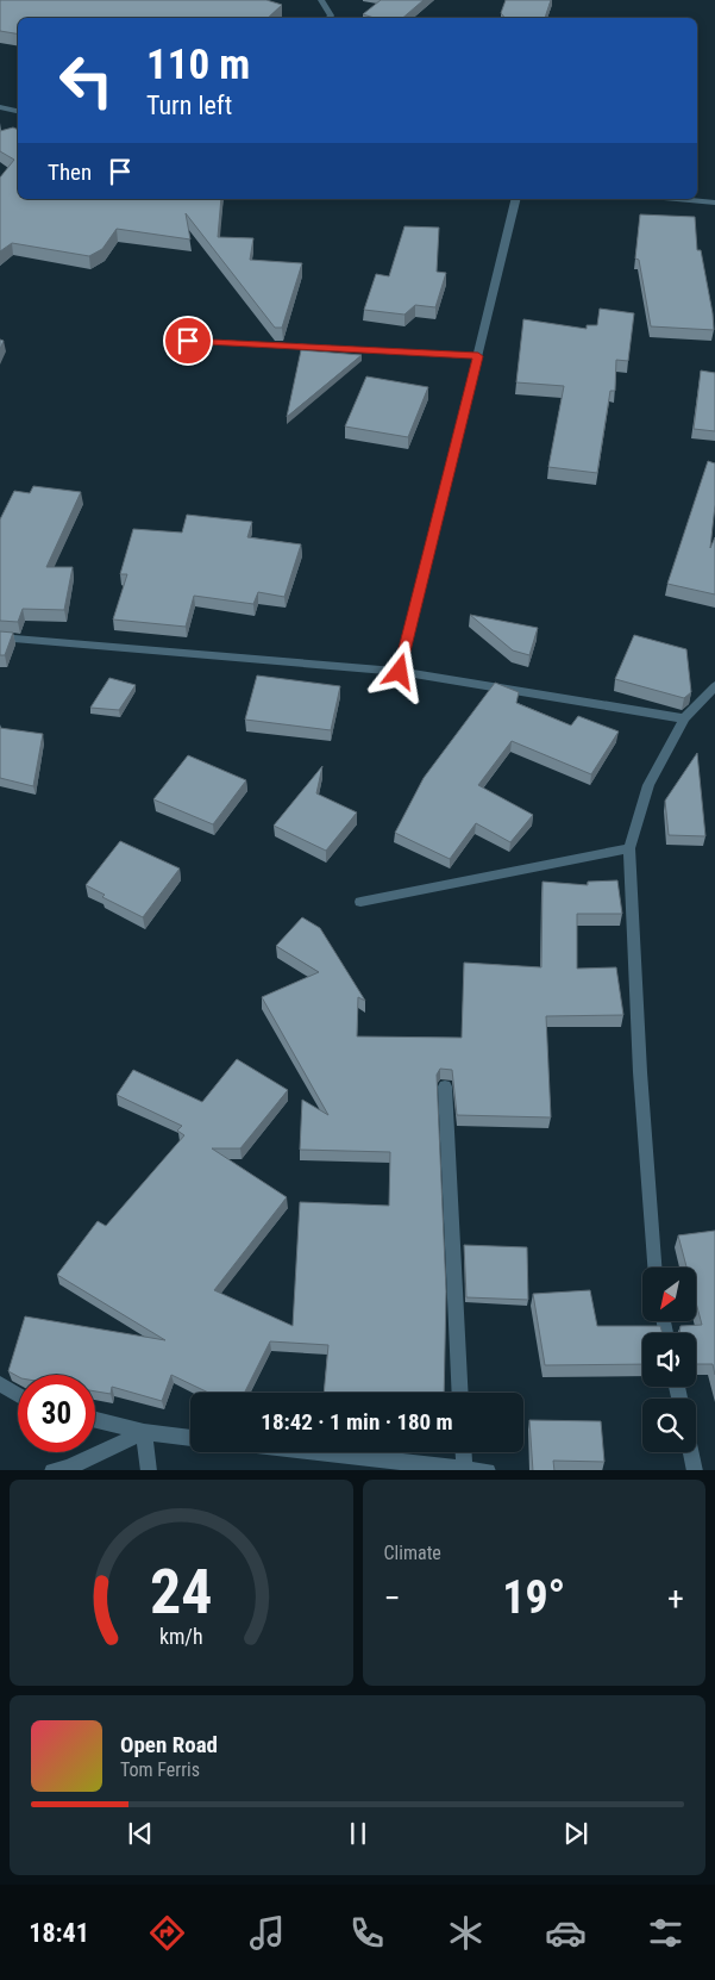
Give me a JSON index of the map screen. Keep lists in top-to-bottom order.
{
  "north": "bottom left",
  "page": {
    "turn": ["110 m", "Turn left"],
    "then": "Then",
    "limit": "30",
    "trip": "18:42 · 1 min · 180 m",
    "tile": "Climate",
    "heat": ["−", "19°", "+"],
    "song": ["Open Road", "Tom Ferris"],
    "tabs": "18:41",
    "gauge": ["24", "km/h"]
  }
}
